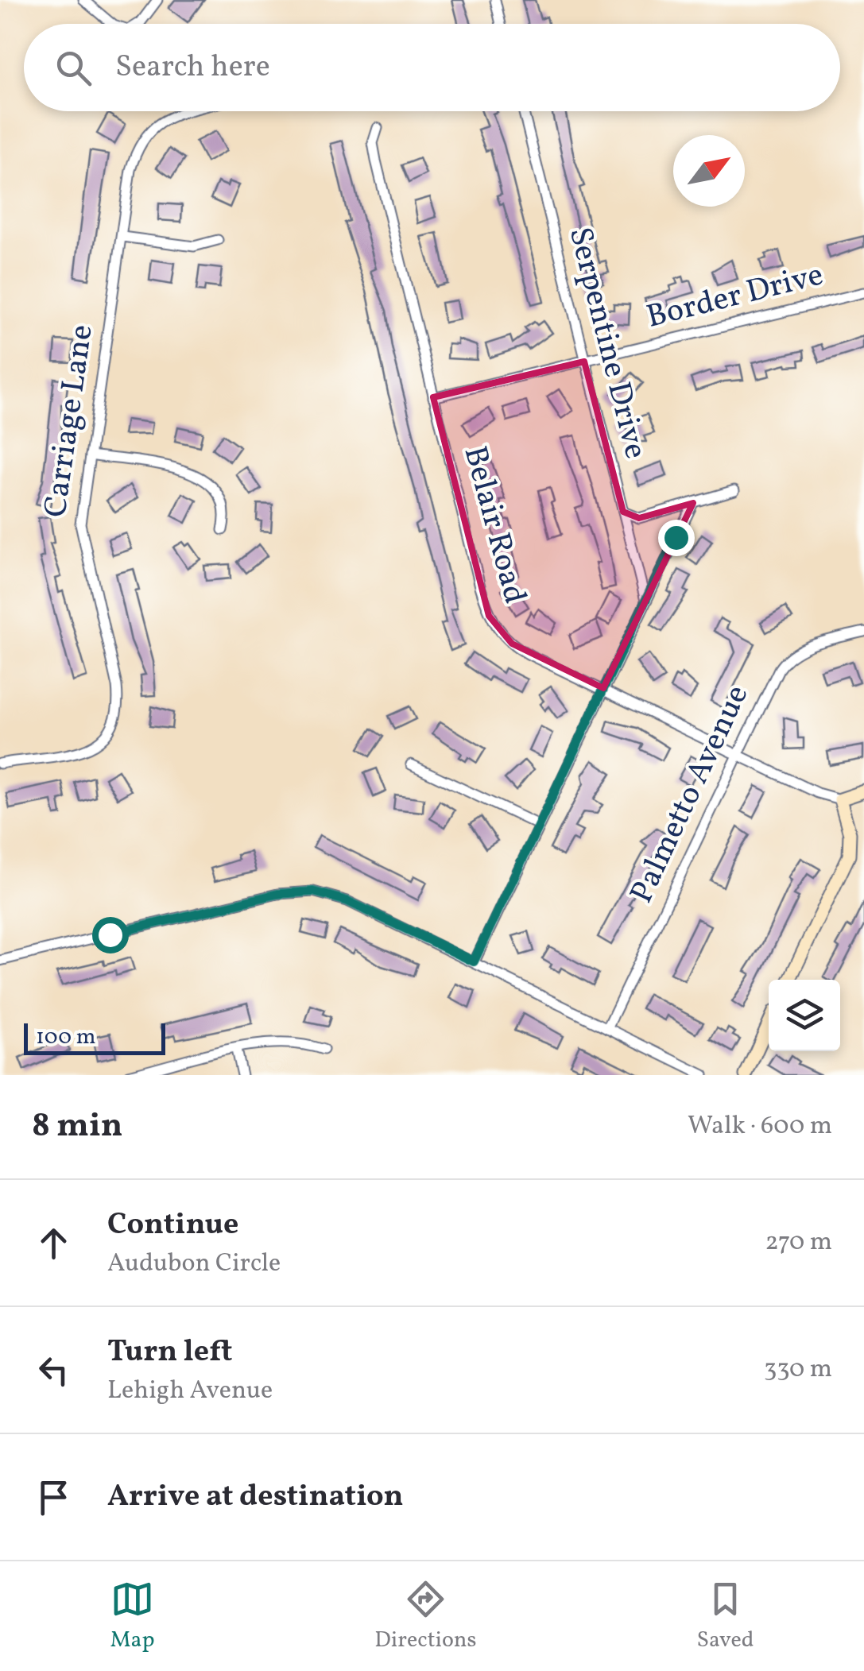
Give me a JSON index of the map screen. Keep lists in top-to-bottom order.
{
  "streets": {
    "street": [
      "Border Drive",
      "Serpentine Drive",
      "Carriage Lane",
      "Belair Road",
      "Palmetto Avenue"
    ]
  },
  "crossings": [
    ["Border Drive", "Serpentine Drive"],
    ["Border Drive", "Belair Road"],
    ["Belair Road", "Palmetto Avenue"]
  ],
  "scale_bar": "100 m",
  "north": "top right",
  "page": {
    "search": "Search here",
    "scale": "100 m",
    "heading": ["8 min", "Walk · 600 m"],
    "list": [
      ["Continue", "Audubon Circle", "270 m"],
      ["Turn left", "Lehigh Avenue", "330 m"],
      "Arrive at destination"
    ],
    "nav": ["Map", "Directions", "Saved"]
  }
}
